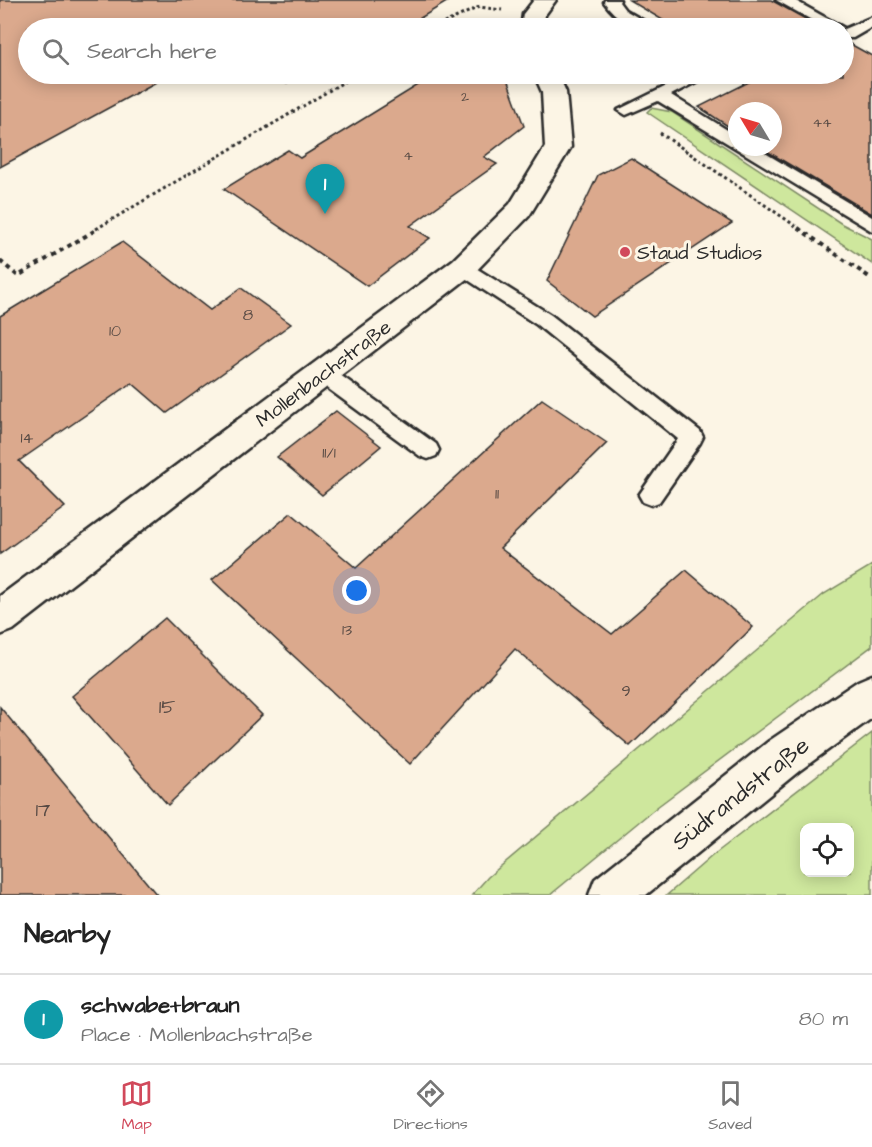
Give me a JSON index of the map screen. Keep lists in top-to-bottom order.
{
  "streets": {
    "street": ["Mollenbachstraße", "Südrandstraße"]
  },
  "places": ["Staud Studios"],
  "house_numbers": [
    "2",
    "44",
    "4",
    "8",
    "10",
    "14",
    "11/1",
    "11",
    "13",
    "9",
    "15",
    "17"
  ],
  "north": "top left",
  "page": {
    "search": "Search here",
    "pins": "1",
    "heading": "Nearby",
    "list": [
      {
        "mark": "1",
        "name": "schwabe+braun",
        "note": "Place · Mollenbachstraße",
        "value": "80 m"
      }
    ],
    "nav": ["Map", "Directions", "Saved"]
  }
}
